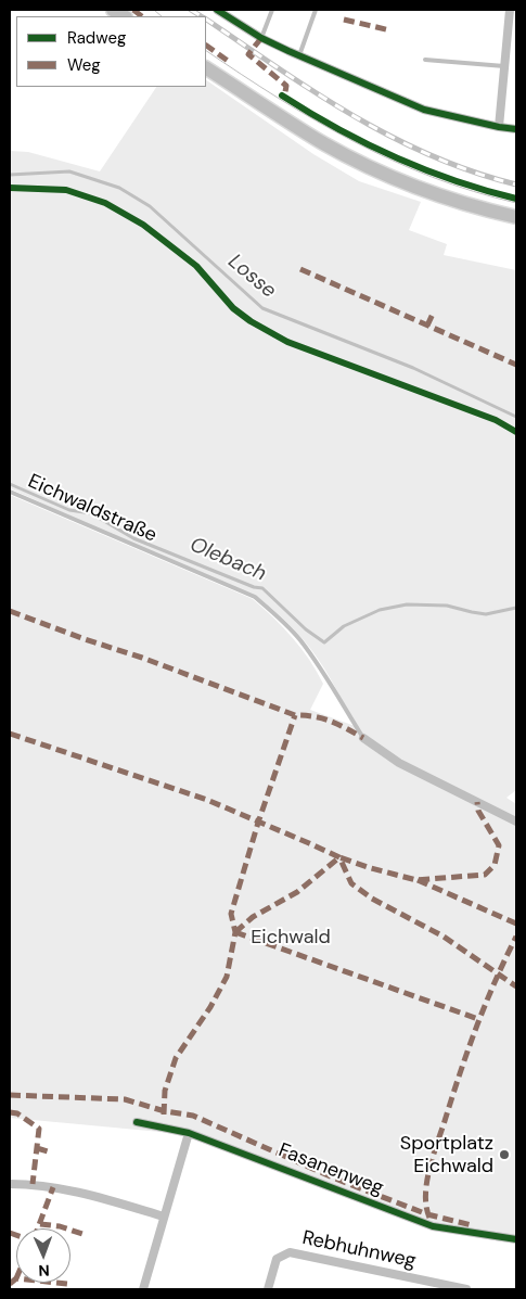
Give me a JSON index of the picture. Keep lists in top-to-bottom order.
{
  "streets": {
    "street": ["Eichwaldstraße", "Fasanenweg", "Rebhuhnweg"]
  },
  "water": ["Losse", "Olebach"],
  "parks": ["Eichwald"],
  "places": ["Sportplatz Eichwald"],
  "legend": ["Radweg", "Weg"],
  "north": "bottom"
}
